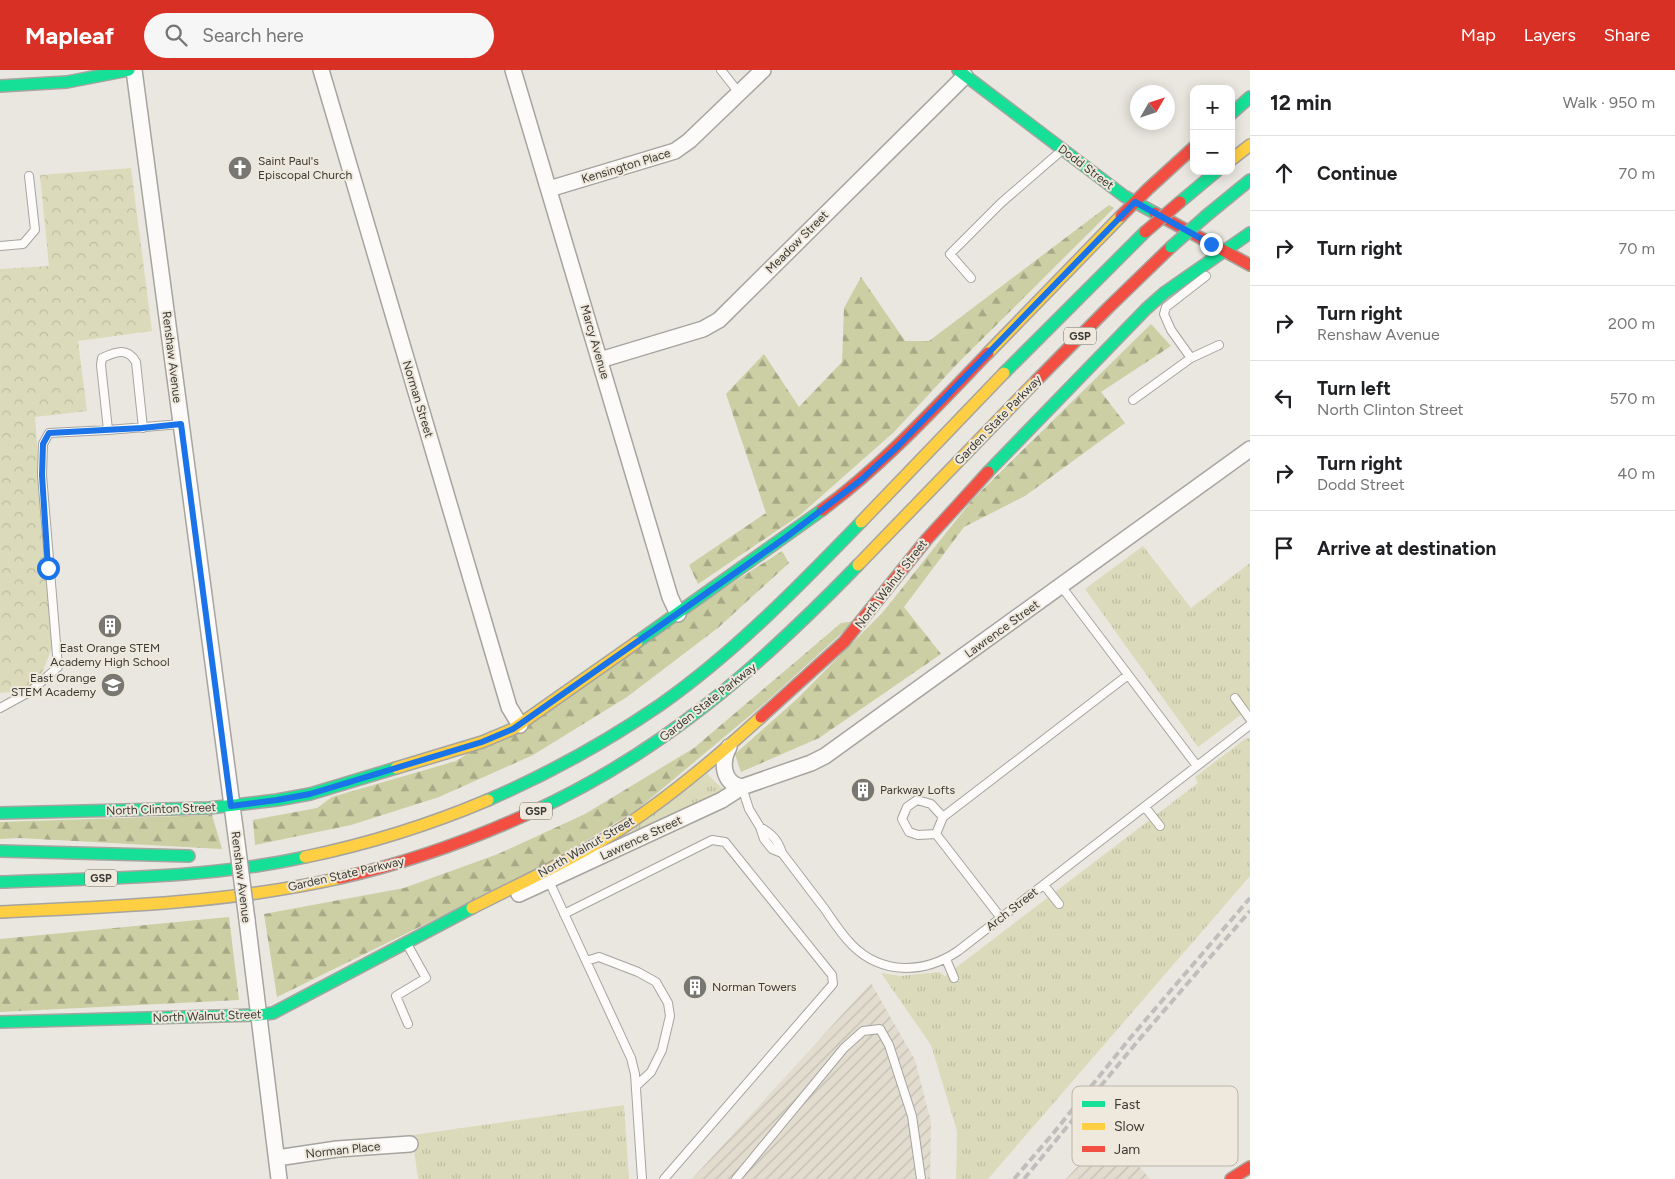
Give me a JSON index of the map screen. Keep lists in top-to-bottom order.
{
  "streets": {
    "main road": [
      "Dodd Street",
      "GSP",
      "Garden State Parkway",
      "North Walnut Street",
      "North Clinton Street"
    ],
    "street": [
      "Kensington Place",
      "Meadow Street",
      "Marcy Avenue",
      "Renshaw Avenue",
      "Norman Street",
      "Lawrence Street",
      "Norman Place"
    ],
    "lane": ["Arch Street"]
  },
  "crossings": [
    ["Kensington Place", "Marcy Avenue"],
    ["Dodd Street", "Meadow Street"],
    ["Dodd Street", "North Walnut Street"],
    ["Dodd Street", "North Clinton Street"],
    ["Meadow Street", "Marcy Avenue"],
    ["Marcy Avenue", "North Clinton Street"],
    ["Renshaw Avenue", "North Walnut Street"],
    ["Renshaw Avenue", "North Clinton Street"],
    ["Renshaw Avenue", "Norman Place"],
    ["Norman Street", "North Clinton Street"],
    ["North Walnut Street", "Lawrence Street"],
    ["Lawrence Street", "Arch Street"]
  ],
  "places": {
    "church": ["Saint Paul's Episcopal Church"],
    "building": ["East Orange STEM Academy High School", "Parkway Lofts", "Norman Towers"],
    "school or university": ["East Orange STEM Academy"]
  },
  "legend": ["Fast", "Slow", "Jam"],
  "north": "top right",
  "page": {
    "header": "Mapleaf",
    "search": "Search here",
    "nav": ["Map", "Layers", "Share"],
    "heading": ["12 min", "Walk · 950 m"],
    "map_buttons": ["+", "−"],
    "list": [
      ["Continue", "70 m"],
      ["Turn right", "70 m"],
      ["Turn right", "Renshaw Avenue", "200 m"],
      ["Turn left", "North Clinton Street", "570 m"],
      ["Turn right", "Dodd Street", "40 m"],
      "Arrive at destination"
    ]
  }
}
